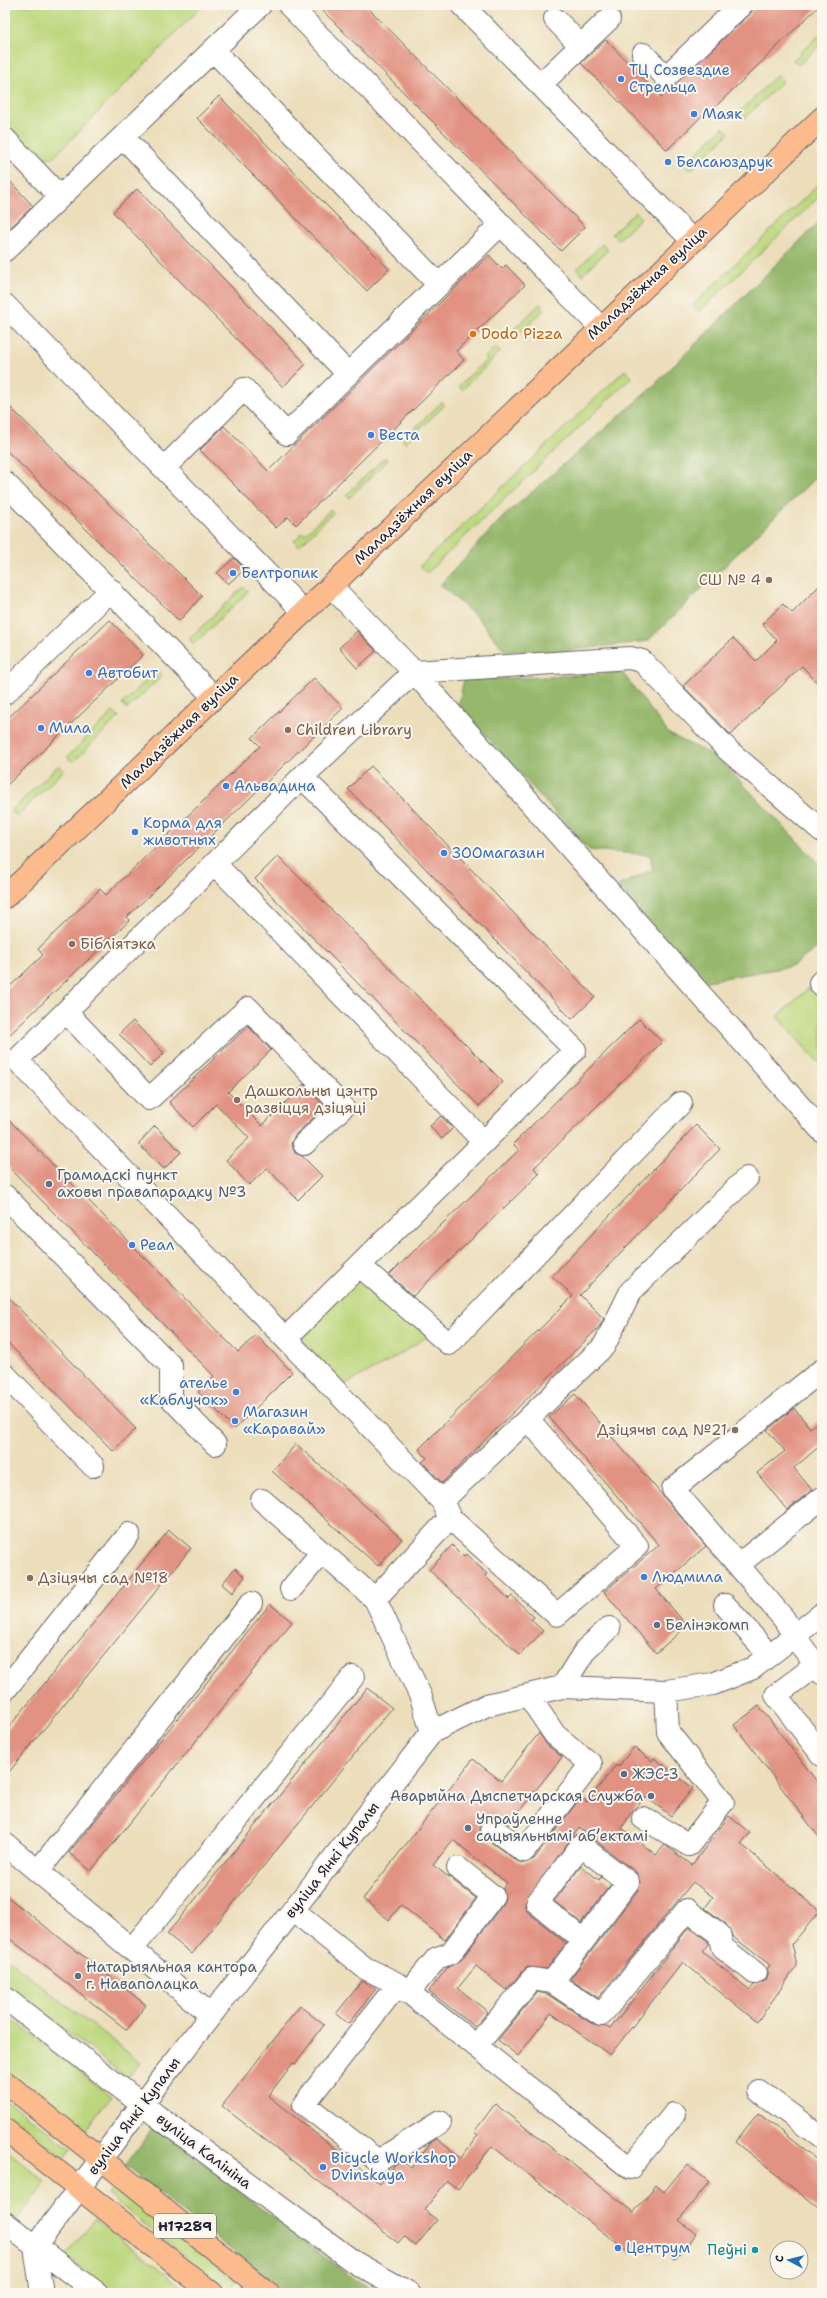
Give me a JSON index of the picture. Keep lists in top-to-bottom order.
{
  "streets": {
    "main road": ["Маладзёжная вуліца", "Н17289"],
    "street": ["вуліца Янкі Купалы", "вуліца Калініна"]
  },
  "crossings": [
    ["вуліца Янкі Купалы", "вуліца Калініна"],
    ["вуліца Янкі Купалы", "Н17289"]
  ],
  "places": [
    "ТЦ Созвездие Стрельца",
    "Маяк",
    "Белсаюздрук",
    "Dodo Pizza",
    "Веста",
    "Белтропик",
    "СШ № 4",
    "Автобит",
    "Мила",
    "Children Library",
    "Альвадина",
    "Корма для животных",
    "ЗООмагазин",
    "Бібліятэка",
    "Дашкольны цэнтр развіцця дзіцяці",
    "Грамадскі пункт аховы правапарадку №3",
    "Реал",
    "ателье «Каблучок»",
    "Магазин «Каравай»",
    "Дзіцячы сад №21",
    "Людмила",
    "Дзіцячы сад №18",
    "Белінэкомп",
    "ЖЭС-3",
    "Аварыйна Дыспетчарская Служба",
    "Упраўленне сацыяльнымі абʼектамі",
    "Натарыяльная кантора г. Наваполацка",
    "Bicycle Workshop Dvinskaya",
    "Центрум",
    "Пеўні"
  ],
  "north": "left"
}
